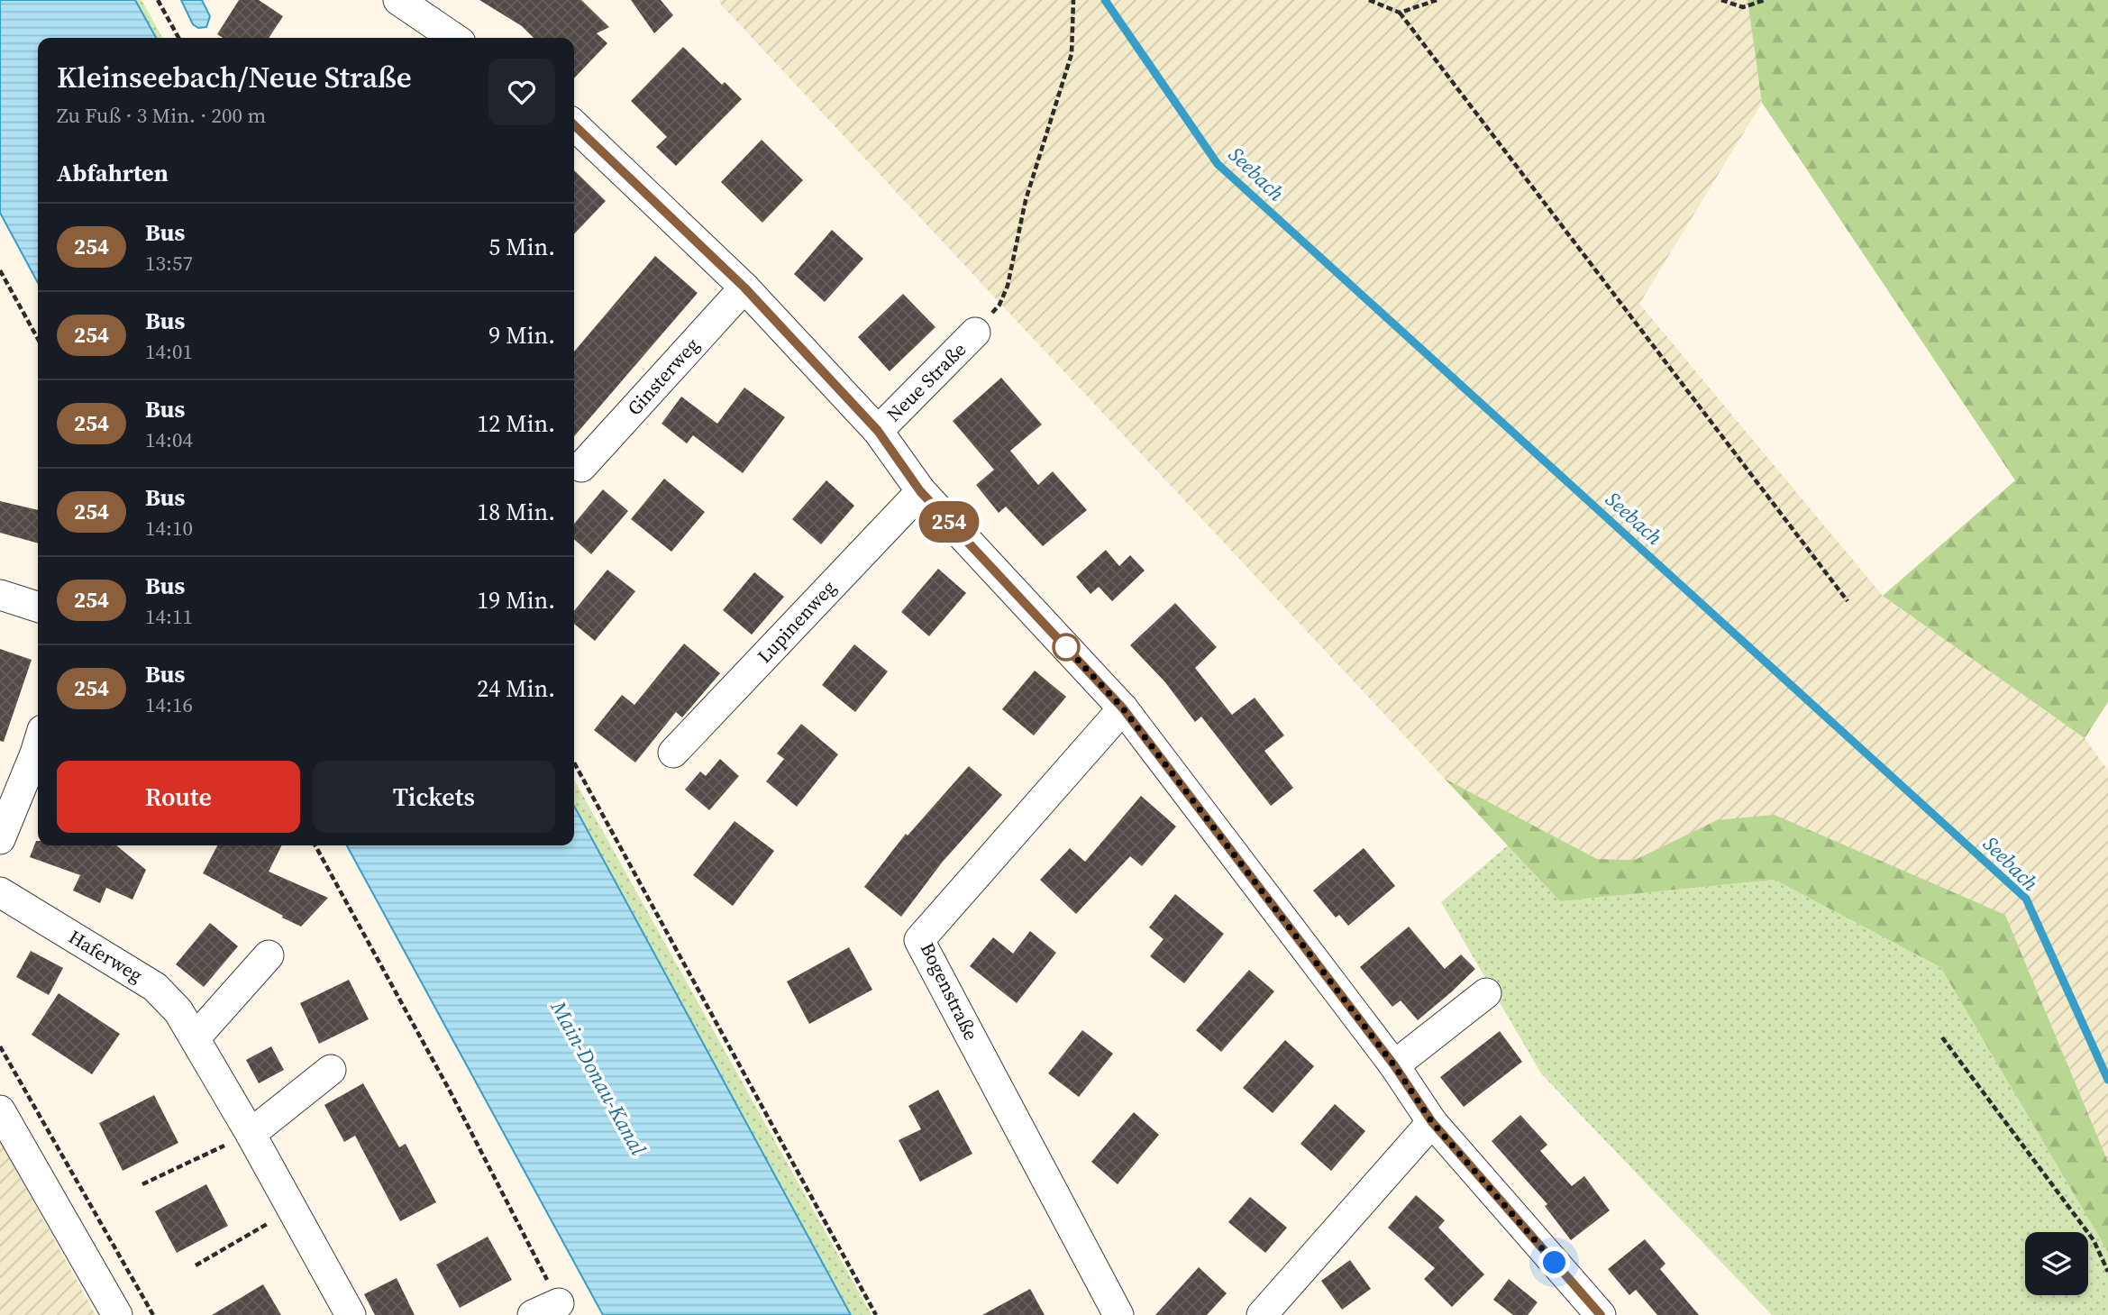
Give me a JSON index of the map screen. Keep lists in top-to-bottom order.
{
  "streets": {
    "street": [
      "Ginsterweg",
      "Neue Straße",
      "Lupinenweg",
      "Haferweg",
      "Bogenstraße"
    ]
  },
  "crossings": [
    ["Ginsterweg", "Neue Straße"],
    ["Neue Straße", "Lupinenweg"],
    ["Neue Straße", "Bogenstraße"]
  ],
  "water": ["Seebach", "Main-Donau-Kanal"],
  "lines": ["bus line 254"],
  "page": {
    "on_map": "254",
    "heading": [
      ["Kleinseebach/Neue Straße", "Zu Fuß · 3 Min. · 200 m"],
      "Abfahrten"
    ],
    "list": [
      {
        "mark": "254",
        "name": "Bus",
        "note": "13:57",
        "value": "5 Min."
      },
      {
        "mark": "254",
        "name": "Bus",
        "note": "14:01",
        "value": "9 Min."
      },
      {
        "mark": "254",
        "name": "Bus",
        "note": "14:04",
        "value": "12 Min."
      },
      {
        "mark": "254",
        "name": "Bus",
        "note": "14:10",
        "value": "18 Min."
      },
      {
        "mark": "254",
        "name": "Bus",
        "note": "14:11",
        "value": "19 Min."
      },
      {
        "mark": "254",
        "name": "Bus",
        "note": "14:16",
        "value": "24 Min."
      }
    ],
    "buttons": ["Route", "Tickets"]
  }
}
